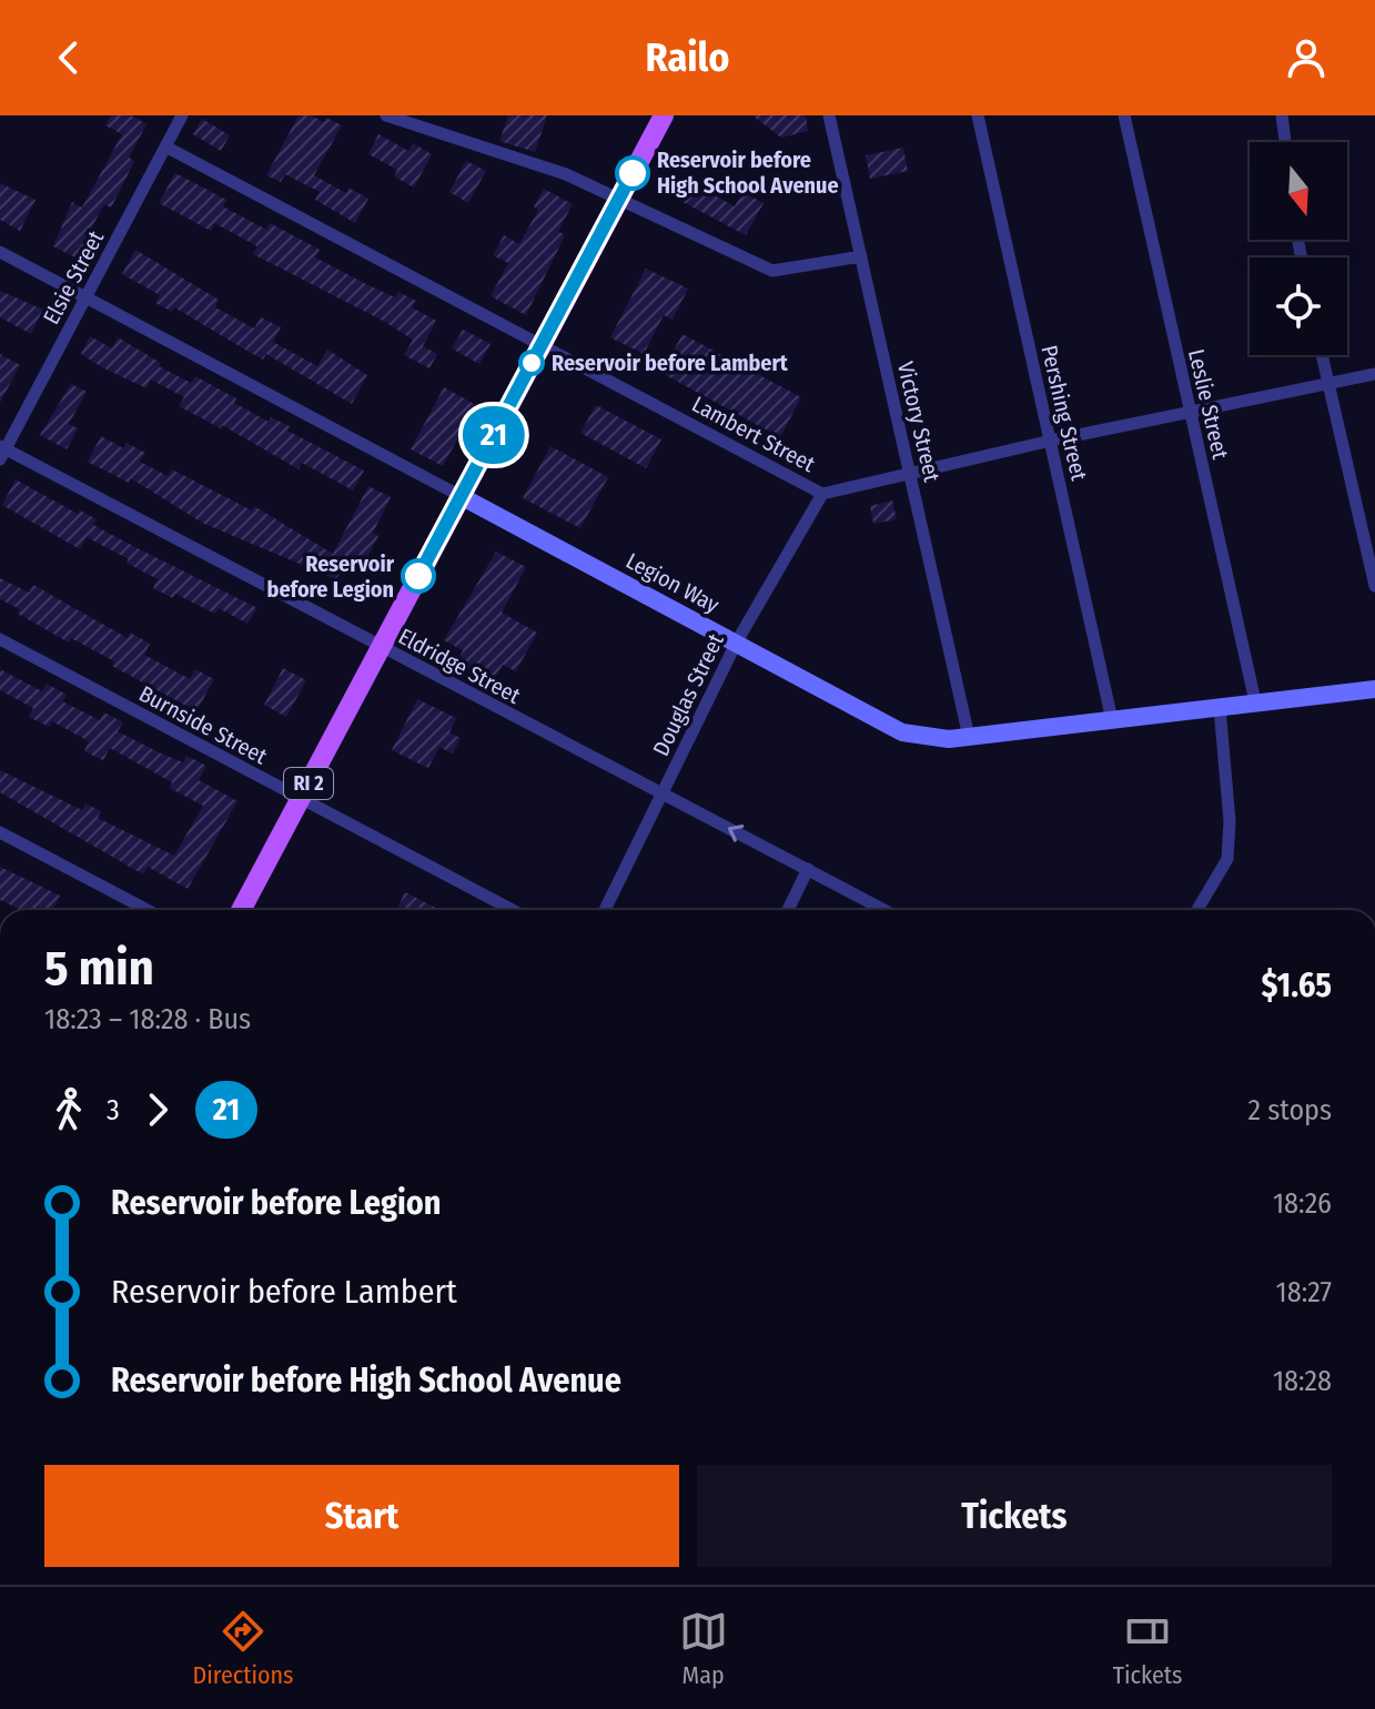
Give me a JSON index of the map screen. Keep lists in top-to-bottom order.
{
  "streets": {
    "main road": ["RI 2"],
    "street": [
      "Elsie Street",
      "Leslie Street",
      "Pershing Street",
      "Victory Street",
      "Lambert Street",
      "Legion Way",
      "Eldridge Street",
      "Douglas Street",
      "Burnside Street"
    ]
  },
  "crossings": [
    ["Elsie Street", "Lambert Street"],
    ["Elsie Street", "Legion Way"],
    ["Elsie Street", "Eldridge Street"],
    ["Leslie Street", "Lambert Street"],
    ["Leslie Street", "Legion Way"],
    ["Pershing Street", "Lambert Street"],
    ["Pershing Street", "Legion Way"],
    ["Victory Street", "Lambert Street"],
    ["Victory Street", "Legion Way"],
    ["Lambert Street", "Douglas Street"],
    ["Lambert Street", "RI 2"],
    ["Legion Way", "Douglas Street"],
    ["Legion Way", "RI 2"],
    ["Eldridge Street", "Douglas Street"],
    ["Eldridge Street", "RI 2"],
    ["Burnside Street", "RI 2"]
  ],
  "places": ["Reservoir before High School Avenue", "Reservoir before Lambert", "Reservoir before Legion"],
  "lines": ["bus line 21"],
  "north": "bottom",
  "page": {
    "header": "Railo",
    "on_map": "21",
    "heading": ["5 min", "18:23 – 18:28 · Bus", "$1.65"],
    "legs": ["3", "21", "2 stops"],
    "list": [
      {
        "name": "Reservoir before Legion",
        "value": "18:26"
      },
      {
        "name": "Reservoir before Lambert",
        "value": "18:27"
      },
      {
        "name": "Reservoir before High School Avenue",
        "value": "18:28"
      }
    ],
    "buttons": ["Start", "Tickets"],
    "tabs": ["Directions", "Map", "Tickets"]
  }
}
